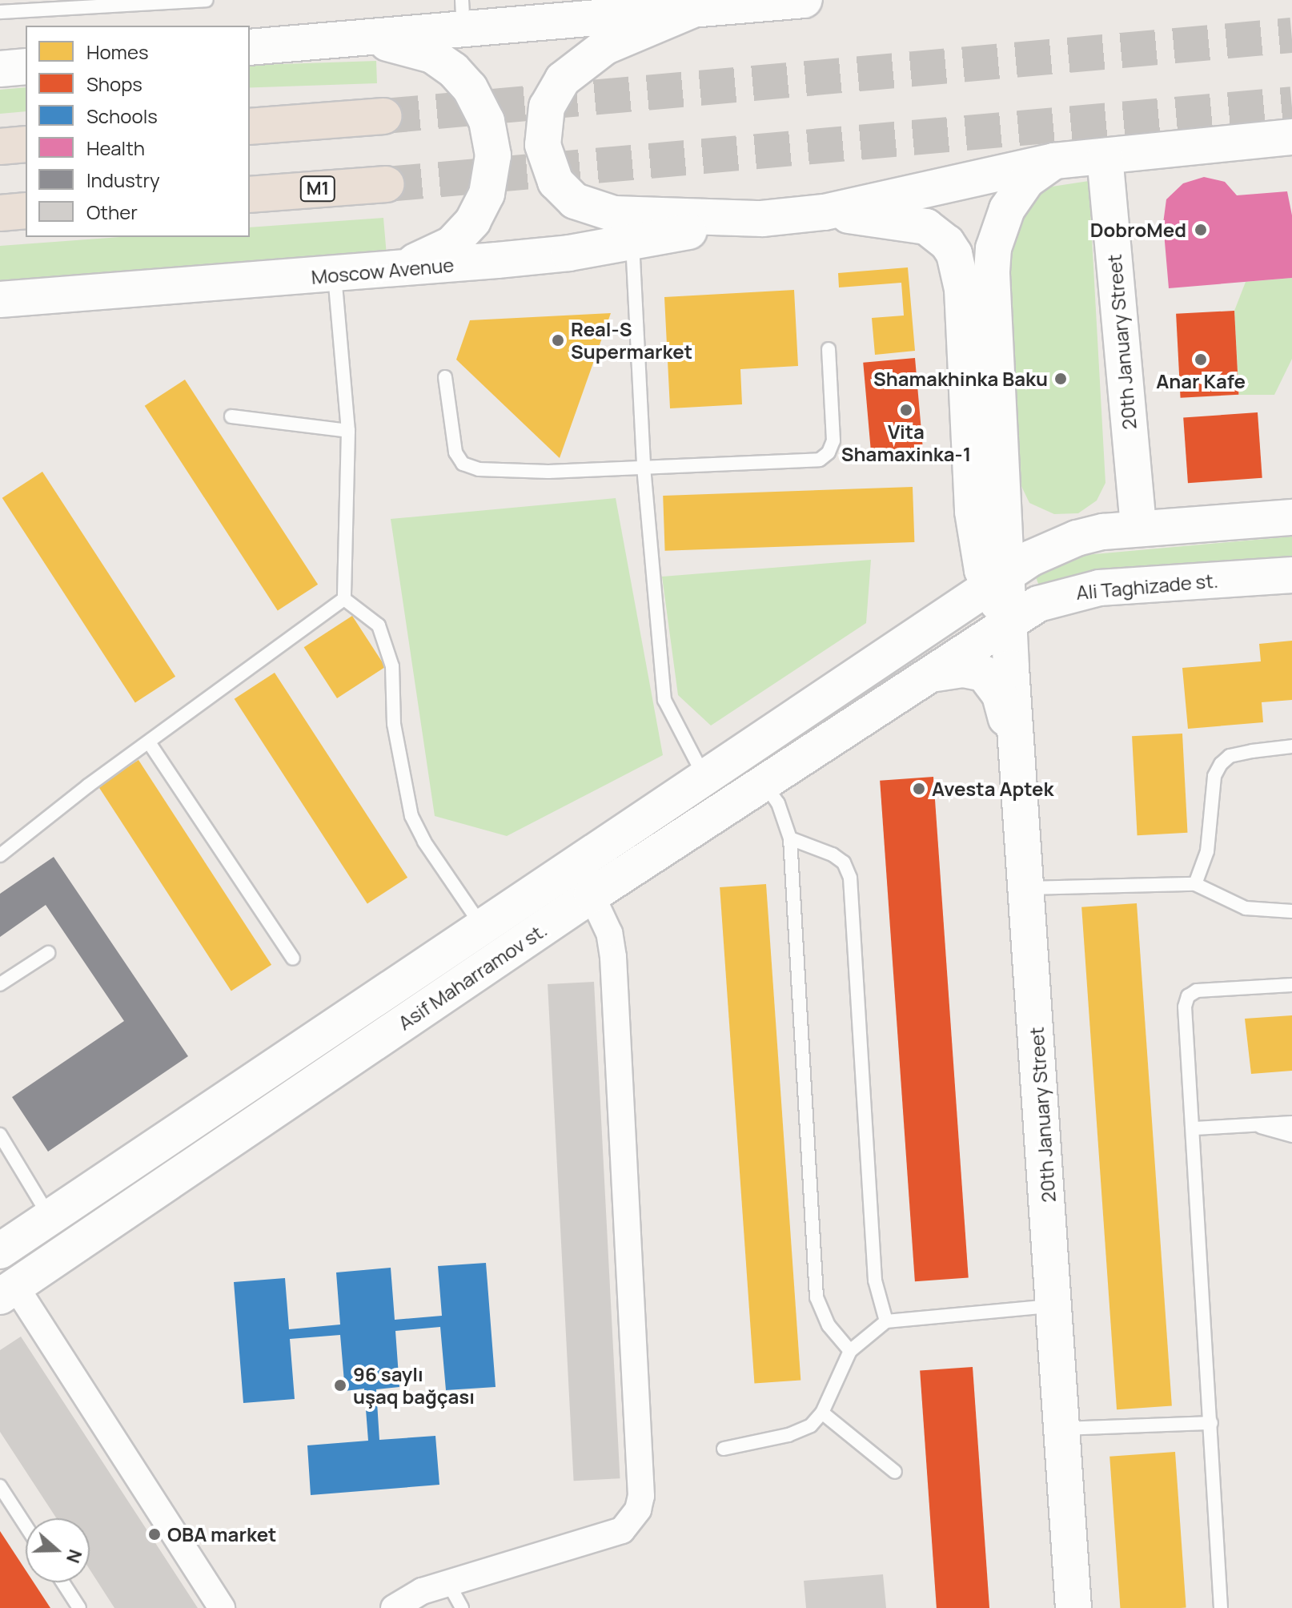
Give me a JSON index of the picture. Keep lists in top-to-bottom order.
{
  "streets": {
    "highway": ["M1"],
    "main road": [
      "Moscow Avenue",
      "20th January Street",
      "Ali Taghizade st.",
      "Asif Maharramov st."
    ]
  },
  "crossings": [
    ["20th January Street", "Ali Taghizade st."],
    ["20th January Street", "Asif Maharramov st."],
    ["Ali Taghizade st.", "Asif Maharramov st."]
  ],
  "places": [
    "DobroMed",
    "Real-S Supermarket",
    "Anar Kafe",
    "Shamakhinka Baku",
    "Vita Shamaxinka-1",
    "Avesta Aptek",
    "96 saylı uşaq bağçası",
    "OBA market"
  ],
  "legend": [
    "Homes",
    "Shops",
    "Schools",
    "Health",
    "Industry",
    "Other"
  ],
  "north": "right"
}
